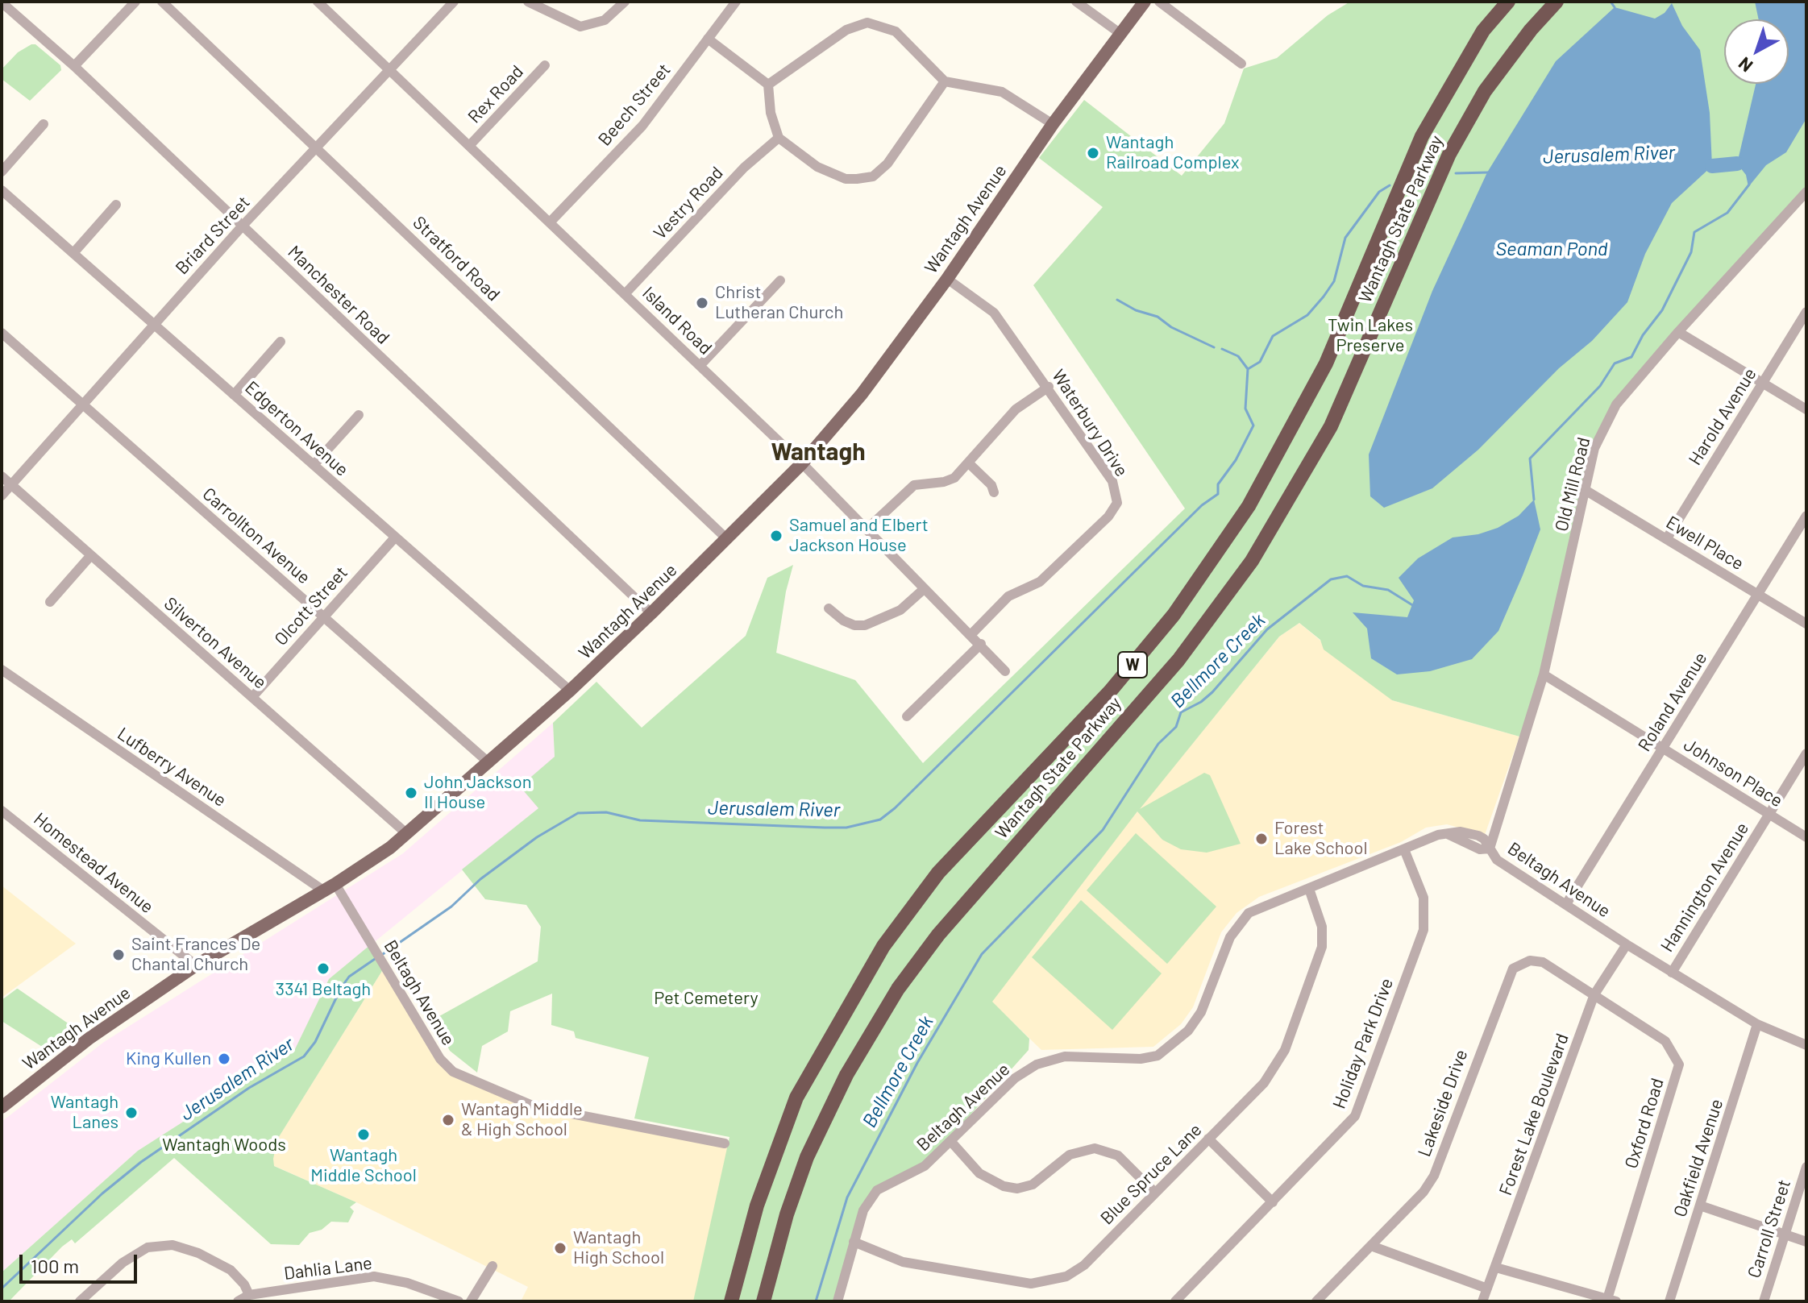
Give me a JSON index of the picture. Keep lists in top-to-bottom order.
{
  "streets": {
    "highway": ["Wantagh State Parkway", "W"],
    "main road": ["Wantagh Avenue"],
    "street": [
      "Rex Road",
      "Beech Street",
      "Vestry Road",
      "Briard Street",
      "Stratford Road",
      "Manchester Road",
      "Island Road",
      "Harold Avenue",
      "Waterbury Drive",
      "Edgerton Avenue",
      "Old Mill Road",
      "Carrollton Avenue",
      "Ewell Place",
      "Olcott Street",
      "Silverton Avenue",
      "Roland Avenue",
      "Lufberry Avenue",
      "Johnson Place",
      "Homestead Avenue",
      "Beltagh Avenue",
      "Hannington Avenue",
      "Holiday Park Drive",
      "Lakeside Drive",
      "Forest Lake Boulevard",
      "Oxford Road",
      "Oakfield Avenue",
      "Blue Spruce Lane",
      "Carroll Street",
      "Dahlia Lane"
    ]
  },
  "crossings": [
    ["Rex Road", "Island Road"],
    ["Beech Street", "Island Road"],
    ["Vestry Road", "Island Road"],
    ["Wantagh Avenue", "Stratford Road"],
    ["Wantagh Avenue", "Manchester Road"],
    ["Wantagh Avenue", "Island Road"],
    ["Wantagh Avenue", "Waterbury Drive"],
    ["Wantagh Avenue", "Edgerton Avenue"],
    ["Wantagh Avenue", "Carrollton Avenue"],
    ["Wantagh Avenue", "Silverton Avenue"],
    ["Wantagh Avenue", "Lufberry Avenue"],
    ["Wantagh Avenue", "Homestead Avenue"],
    ["Wantagh Avenue", "Beltagh Avenue"],
    ["Briard Street", "Stratford Road"],
    ["Briard Street", "Manchester Road"],
    ["Briard Street", "Island Road"],
    ["Briard Street", "Edgerton Avenue"],
    ["Briard Street", "Carrollton Avenue"],
    ["Briard Street", "Silverton Avenue"],
    ["Island Road", "Waterbury Drive"],
    ["Harold Avenue", "Ewell Place"],
    ["Edgerton Avenue", "Olcott Street"],
    ["Old Mill Road", "Ewell Place"],
    ["Old Mill Road", "Johnson Place"],
    ["Old Mill Road", "Beltagh Avenue"],
    ["Carrollton Avenue", "Olcott Street"],
    ["Ewell Place", "Roland Avenue"],
    ["Olcott Street", "Silverton Avenue"],
    ["Roland Avenue", "Johnson Place"],
    ["Roland Avenue", "Beltagh Avenue"],
    ["Lufberry Avenue", "Beltagh Avenue"],
    ["Johnson Place", "Hannington Avenue"],
    ["Beltagh Avenue", "Hannington Avenue"],
    ["Beltagh Avenue", "Holiday Park Drive"],
    ["Beltagh Avenue", "Forest Lake Boulevard"],
    ["Beltagh Avenue", "Oakfield Avenue"],
    ["Beltagh Avenue", "Blue Spruce Lane"],
    ["Lakeside Drive", "Forest Lake Boulevard"],
    ["Lakeside Drive", "Oxford Road"],
    ["Forest Lake Boulevard", "Oxford Road"]
  ],
  "districts": ["Wantagh"],
  "water": ["Jerusalem River", "Seaman Pond", "Bellmore Creek"],
  "parks": ["Twin Lakes Preserve", "Pet Cemetery", "Wantagh Woods"],
  "places": [
    "Wantagh Railroad Complex",
    "Christ Lutheran Church",
    "Samuel and Elbert Jackson House",
    "John Jackson II House",
    "Forest Lake School",
    "Saint Frances De Chantal Church",
    "3341 Beltagh",
    "King Kullen",
    "Wantagh Lanes",
    "Wantagh Middle & High School",
    "Wantagh Middle School",
    "Wantagh High School"
  ],
  "scale_bar": "100 m",
  "north": "bottom left"
}
